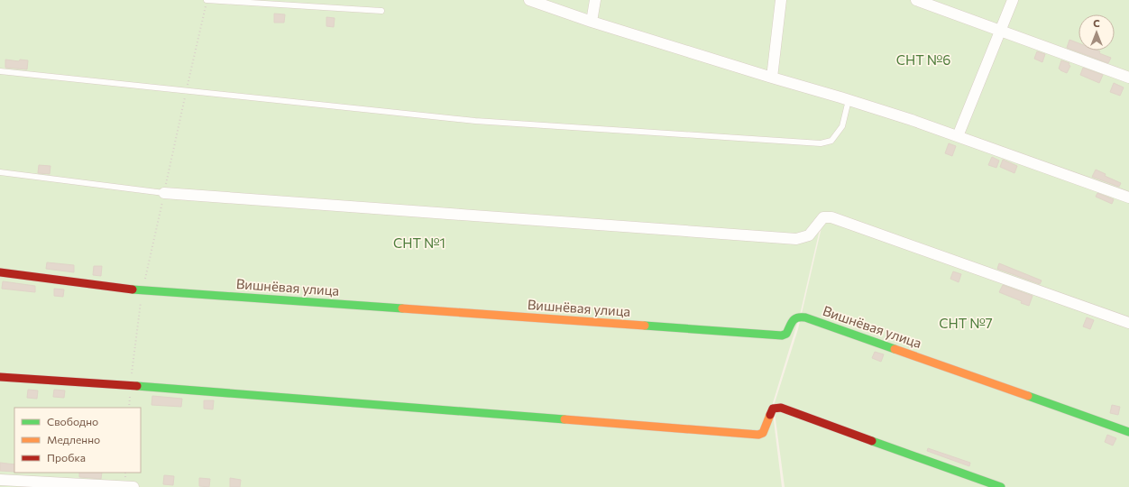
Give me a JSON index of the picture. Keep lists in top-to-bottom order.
{
  "streets": {
    "street": ["Вишнёвая улица"]
  },
  "parks": ["СНТ №6", "СНТ №1", "СНТ №7"],
  "legend": ["Свободно", "Медленно", "Пробка"],
  "north": "top"
}
